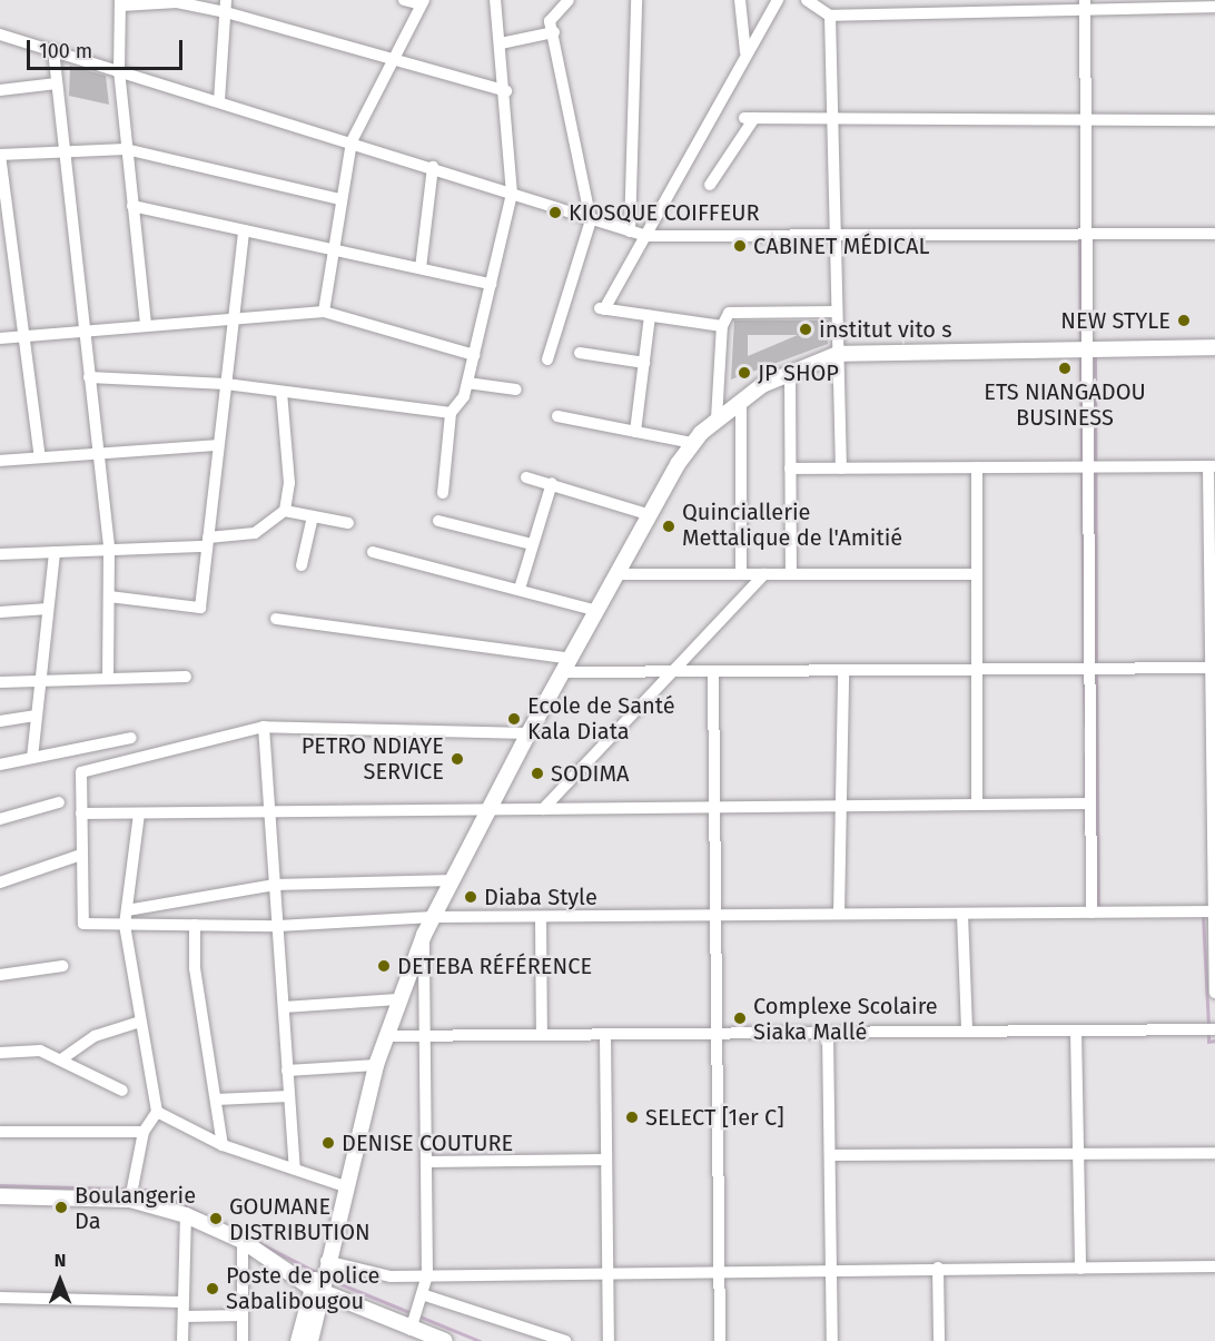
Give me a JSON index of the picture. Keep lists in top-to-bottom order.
{
  "places": [
    "KIOSQUE COIFFEUR",
    "CABINET MÉDICAL",
    "NEW STYLE",
    "institut vito s",
    "ETS NIANGADOU BUSINESS",
    "JP SHOP",
    "Quinciallerie Mettalique de l'Amitié",
    "Ecole de Santé Kala Diata",
    "PETRO NDIAYE SERVICE",
    "SODIMA",
    "Diaba Style",
    "DETEBA RÉFÉRENCE",
    "Complexe Scolaire Siaka Mallé",
    "SELECT [1er C]",
    "DENISE COUTURE",
    "Boulangerie Da",
    "GOUMANE DISTRIBUTION",
    "Poste de police Sabalibougou"
  ],
  "scale_bar": "100 m",
  "north": "top"
}
